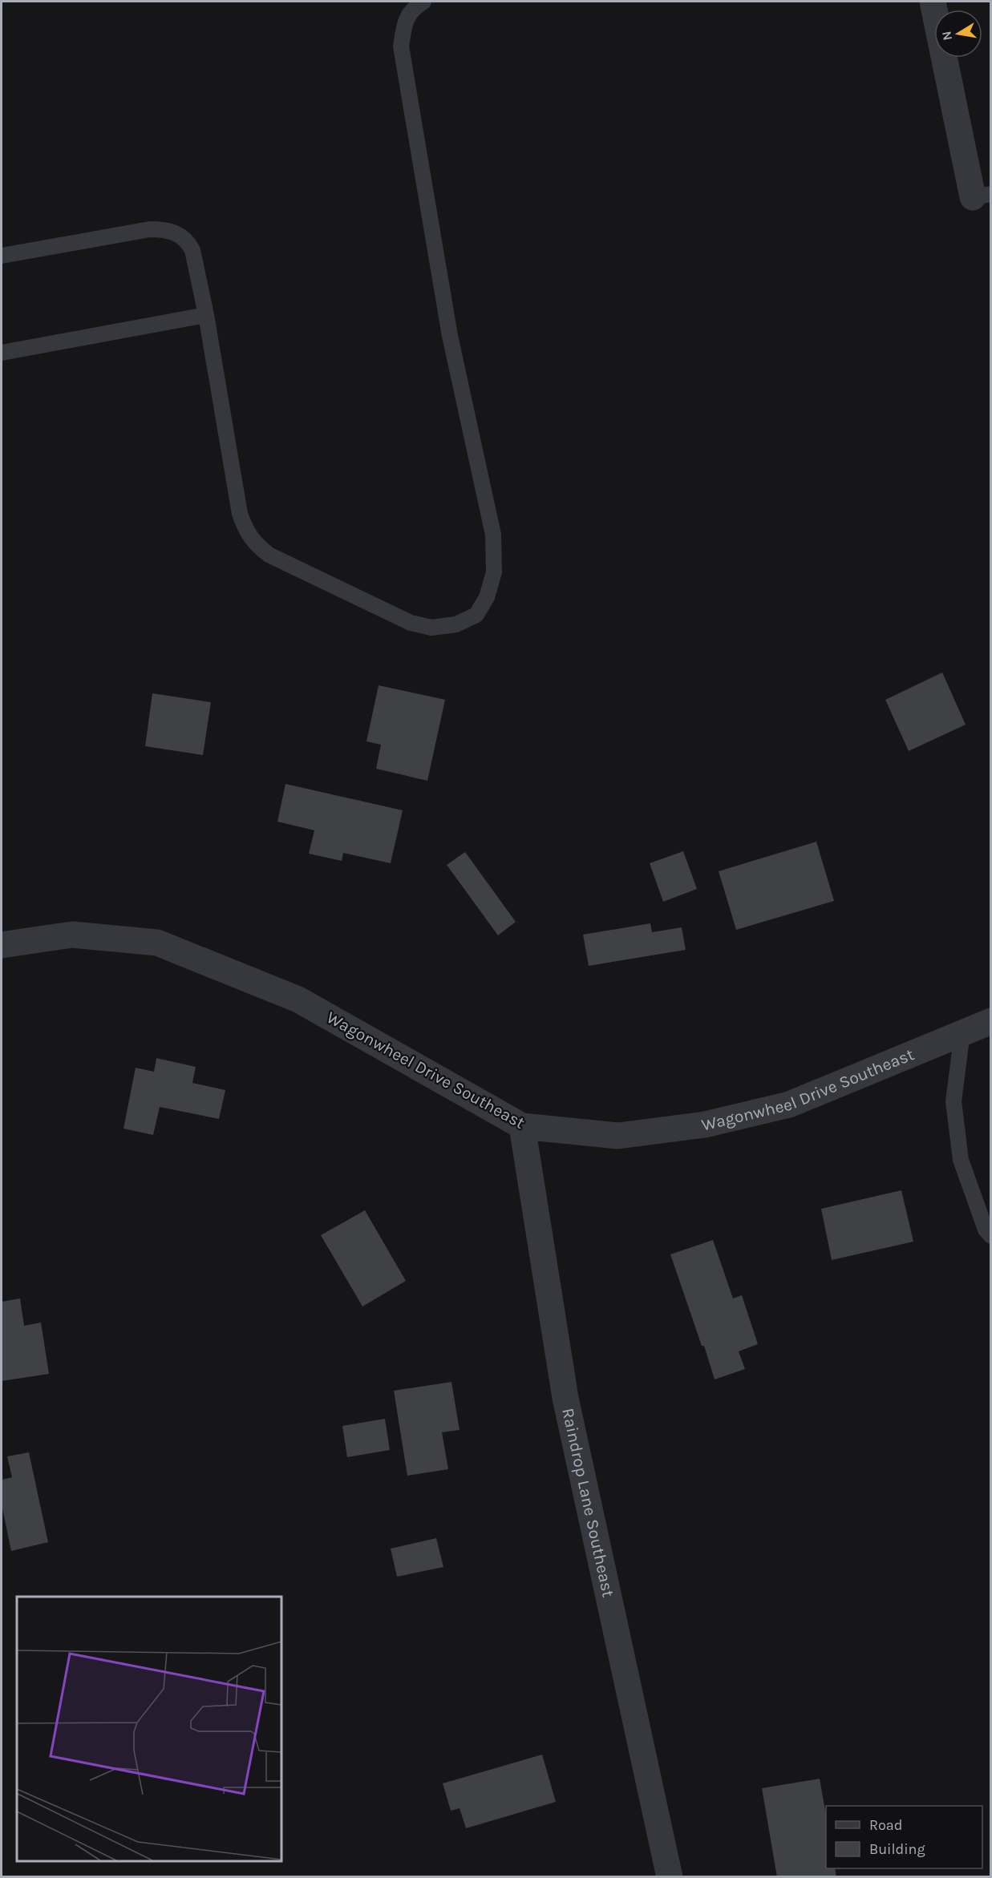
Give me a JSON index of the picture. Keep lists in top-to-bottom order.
{
  "streets": {
    "street": ["Wagonwheel Drive Southeast", "Raindrop Lane Southeast"]
  },
  "crossings": [
    ["Wagonwheel Drive Southeast", "Raindrop Lane Southeast"]
  ],
  "legend": ["Road", "Building"],
  "north": "left"
}
